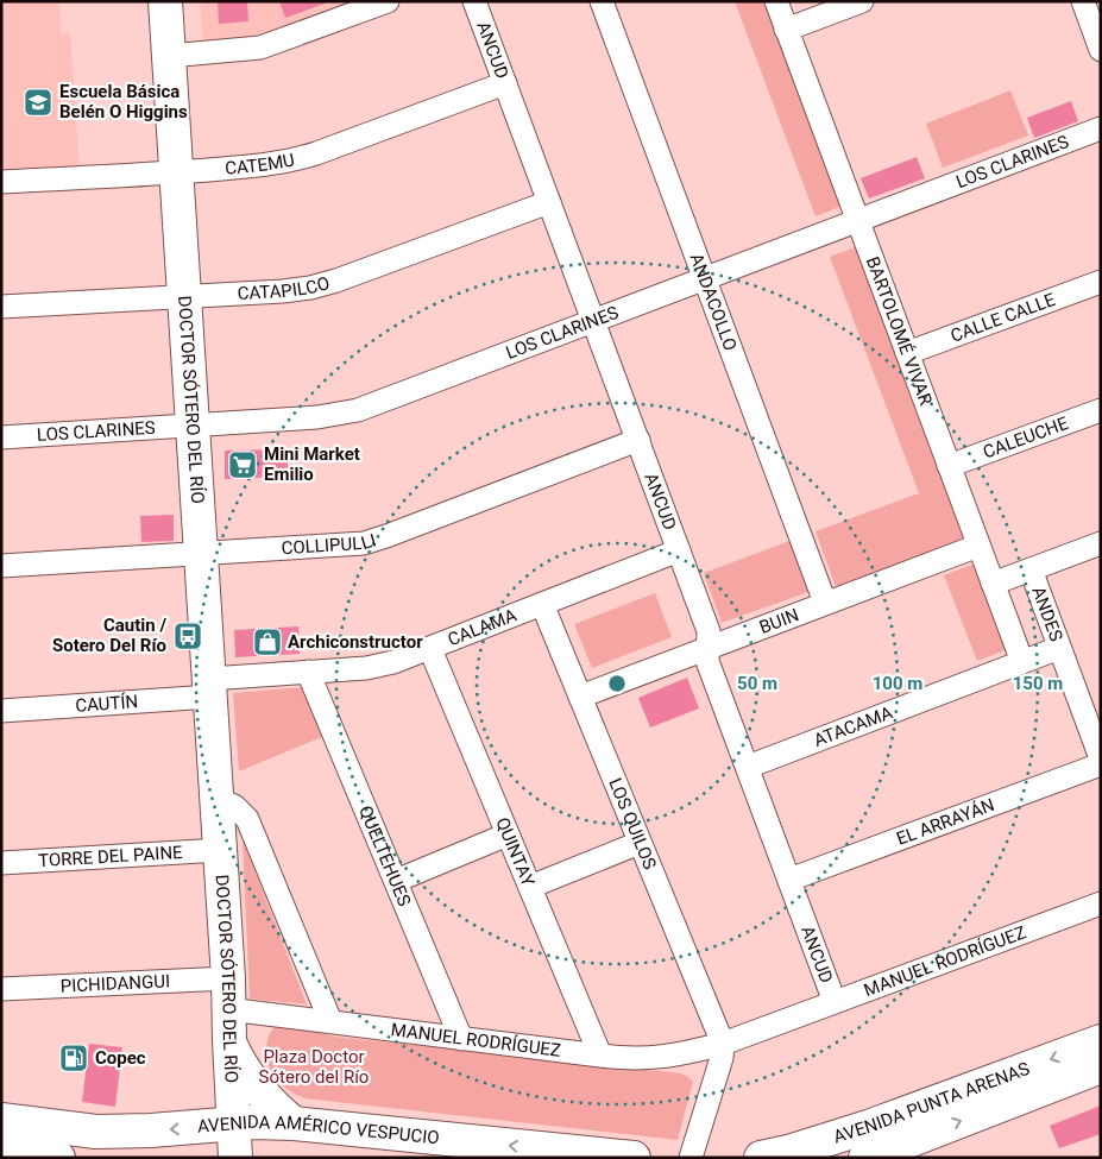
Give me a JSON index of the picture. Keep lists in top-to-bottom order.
{
  "streets": {
    "main road": ["DOCTOR SÓTERO DEL RÍO", "AVENIDA PUNTA ARENAS", "AVENIDA AMÉRICO VESPUCIO"],
    "street": [
      "ANCUD",
      "LOS CLARINES",
      "CATEMU",
      "CATAPILCO",
      "ANDACOLLO",
      "CALLE CALLE",
      "BARTOLOMÉ VIVAR",
      "CALEUCHE",
      "COLLIPULLI",
      "ANDES",
      "BUIN",
      "CALAMA",
      "CAUTÍN",
      "ATACAMA",
      "EL ARRAYÁN",
      "LOS QUILOS",
      "QUINTAY",
      "QUELTEHUES",
      "TORRE DEL PAINE",
      "MANUEL RODRÍGUEZ",
      "PICHIDANGUI"
    ]
  },
  "crossings": [
    ["ANCUD", "LOS CLARINES"],
    ["ANCUD", "CATEMU"],
    ["ANCUD", "CATAPILCO"],
    ["ANCUD", "COLLIPULLI"],
    ["ANCUD", "BUIN"],
    ["ANCUD", "CALAMA"],
    ["ANCUD", "ATACAMA"],
    ["ANCUD", "EL ARRAYÁN"],
    ["ANCUD", "MANUEL RODRÍGUEZ"],
    ["LOS CLARINES", "ANDACOLLO"],
    ["LOS CLARINES", "BARTOLOMÉ VIVAR"],
    ["LOS CLARINES", "DOCTOR SÓTERO DEL RÍO"],
    ["CATEMU", "DOCTOR SÓTERO DEL RÍO"],
    ["CATAPILCO", "DOCTOR SÓTERO DEL RÍO"],
    ["ANDACOLLO", "BUIN"],
    ["CALLE CALLE", "BARTOLOMÉ VIVAR"],
    ["BARTOLOMÉ VIVAR", "CALEUCHE"],
    ["BARTOLOMÉ VIVAR", "BUIN"],
    ["BARTOLOMÉ VIVAR", "ATACAMA"],
    ["DOCTOR SÓTERO DEL RÍO", "COLLIPULLI"],
    ["DOCTOR SÓTERO DEL RÍO", "CALAMA"],
    ["DOCTOR SÓTERO DEL RÍO", "CAUTÍN"],
    ["DOCTOR SÓTERO DEL RÍO", "TORRE DEL PAINE"],
    ["DOCTOR SÓTERO DEL RÍO", "MANUEL RODRÍGUEZ"],
    ["DOCTOR SÓTERO DEL RÍO", "PICHIDANGUI"],
    ["DOCTOR SÓTERO DEL RÍO", "AVENIDA AMÉRICO VESPUCIO"],
    ["ANDES", "ATACAMA"],
    ["BUIN", "LOS QUILOS"],
    ["CALAMA", "CAUTÍN"],
    ["CALAMA", "LOS QUILOS"],
    ["CALAMA", "QUINTAY"],
    ["CALAMA", "QUELTEHUES"],
    ["LOS QUILOS", "MANUEL RODRÍGUEZ"],
    ["QUINTAY", "MANUEL RODRÍGUEZ"],
    ["QUELTEHUES", "MANUEL RODRÍGUEZ"],
    ["MANUEL RODRÍGUEZ", "PICHIDANGUI"]
  ],
  "one_way": ["AVENIDA AMÉRICO VESPUCIO"],
  "parks": ["Plaza Doctor Sótero del Río"],
  "places": {
    "school or university": ["Escuela Básica Belén O Higgins"],
    "supermarket": ["Mini Market Emilio"],
    "bus stop": ["Cautin / Sotero Del Río"],
    "shop": ["Archiconstructor"],
    "fuel station": ["Copec"]
  },
  "rings": ["50 m", "100 m", "150 m"]
}
